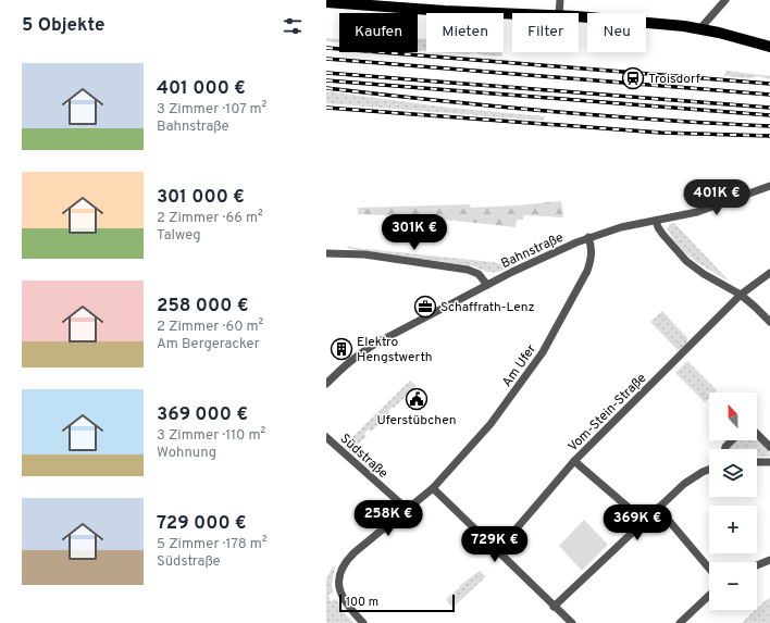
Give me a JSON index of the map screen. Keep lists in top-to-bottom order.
{
  "streets": {
    "street": [
      "Bahnstraße",
      "Am Ufer",
      "Vom-Stein-Straße",
      "Südstraße"
    ]
  },
  "crossings": [
    ["Bahnstraße", "Am Ufer"],
    ["Am Ufer", "Südstraße"]
  ],
  "places": {
    "station": ["Troisdorf"],
    "office": ["Schaffrath-Lenz"],
    "building": ["Elektro Hengstwerth"],
    "public building": ["Uferstübchen"]
  },
  "scale_bar": "100 m",
  "north": "top",
  "page": {
    "heading": "5 Objekte",
    "chip": [
      "Kaufen",
      "Mieten",
      "Filter",
      "Neu"
    ],
    "list": [
      {
        "name": "401 000 €",
        "note": "3 Zimmer · 107 m² · Bahnstraße"
      },
      {
        "name": "301 000 €",
        "note": "2 Zimmer · 66 m² · Talweg"
      },
      {
        "name": "258 000 €",
        "note": "2 Zimmer · 60 m² · Am Bergeracker"
      },
      {
        "name": "369 000 €",
        "note": "3 Zimmer · 110 m² · Wohnung"
      },
      {
        "name": "729 000 €",
        "note": "5 Zimmer · 178 m² · Südstraße"
      }
    ],
    "price": [
      "401K €",
      "301K €",
      "258K €",
      "369K €",
      "729K €"
    ],
    "map_buttons": ["+", "−"],
    "scale": "100 m"
  }
}
